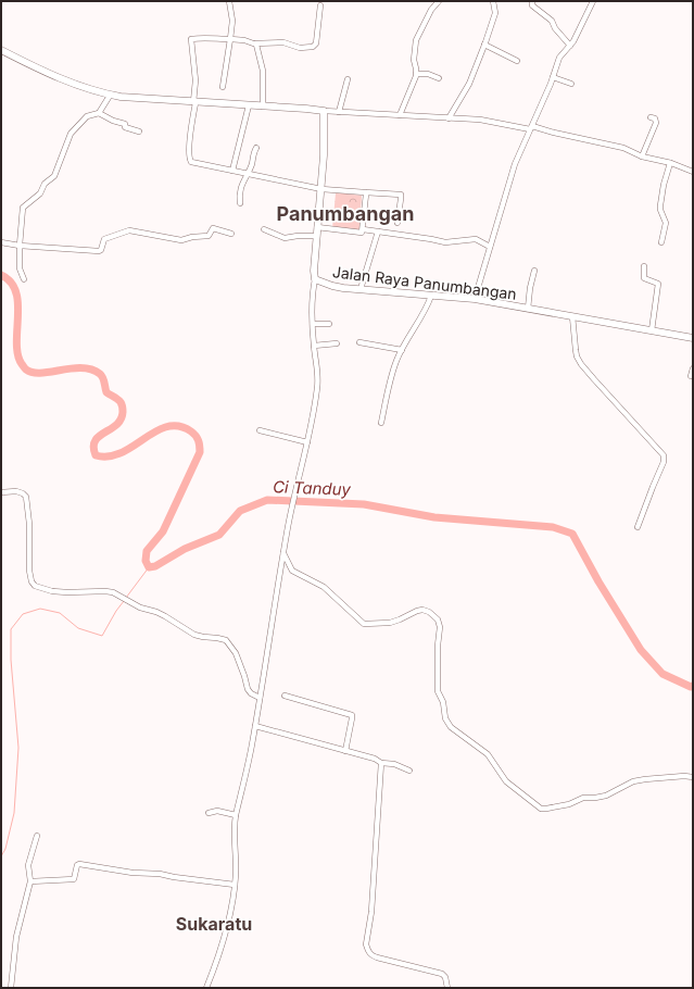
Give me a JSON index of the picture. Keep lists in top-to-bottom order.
{
  "streets": {
    "main road": ["Jalan Raya Panumbangan"]
  },
  "districts": ["Panumbangan", "Sukaratu"],
  "water": ["Ci Tanduy"]
}
